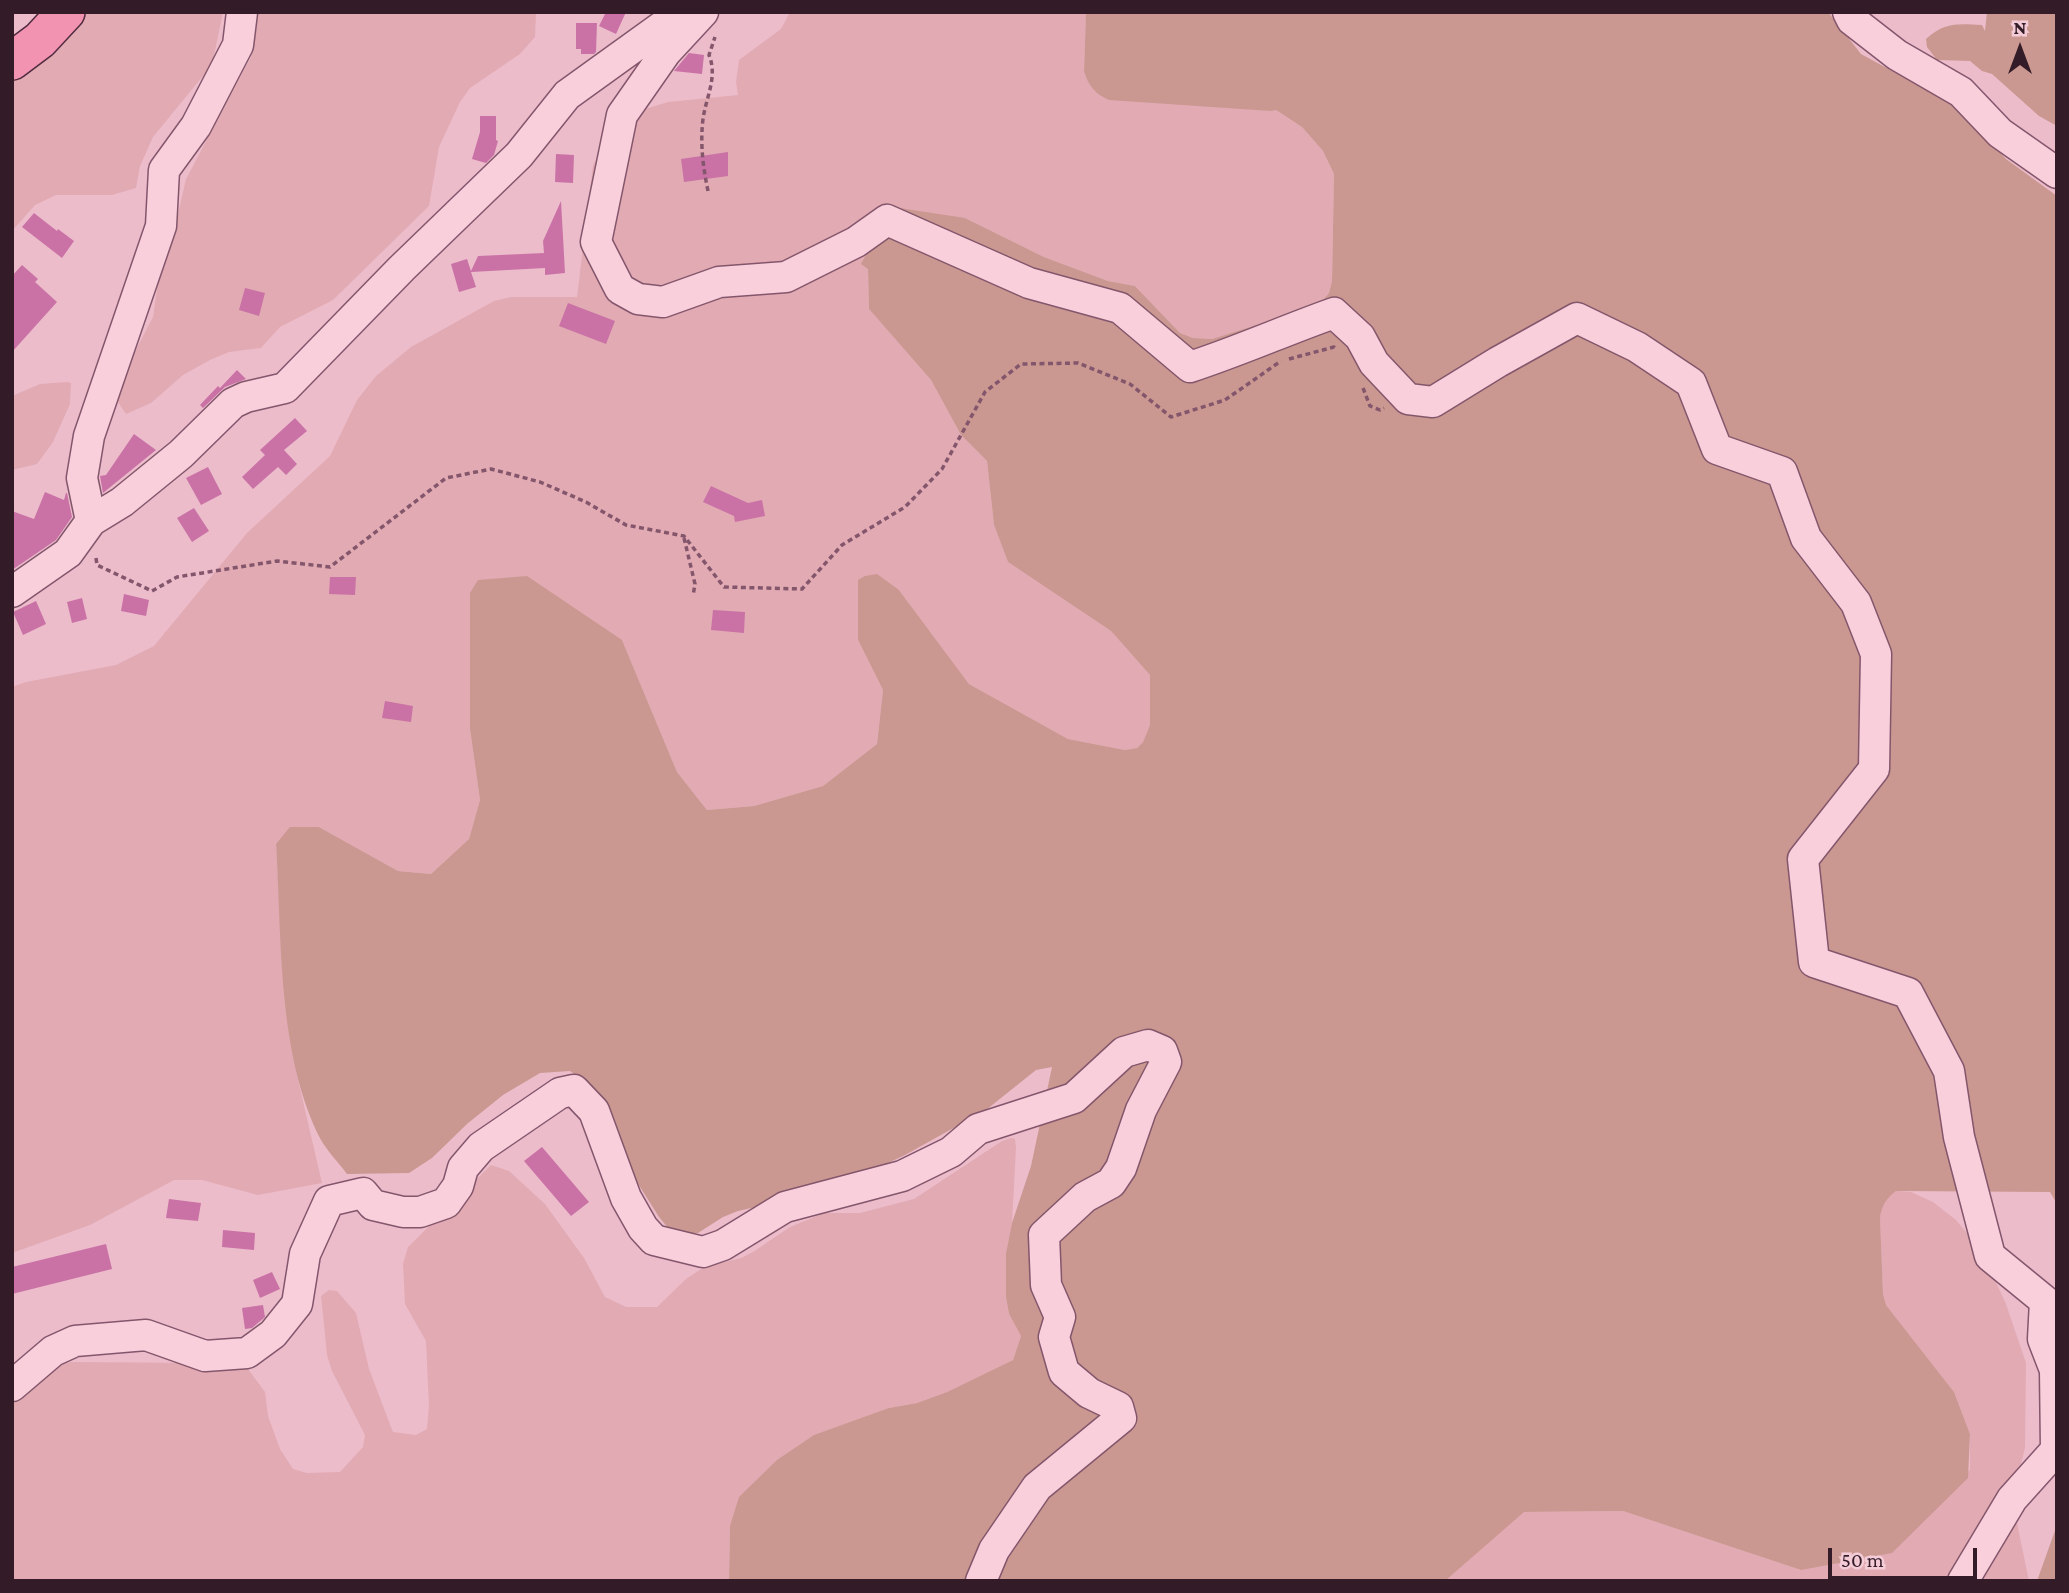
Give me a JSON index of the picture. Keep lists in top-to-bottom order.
{
  "scale_bar": "50 m",
  "north": "top"
}
